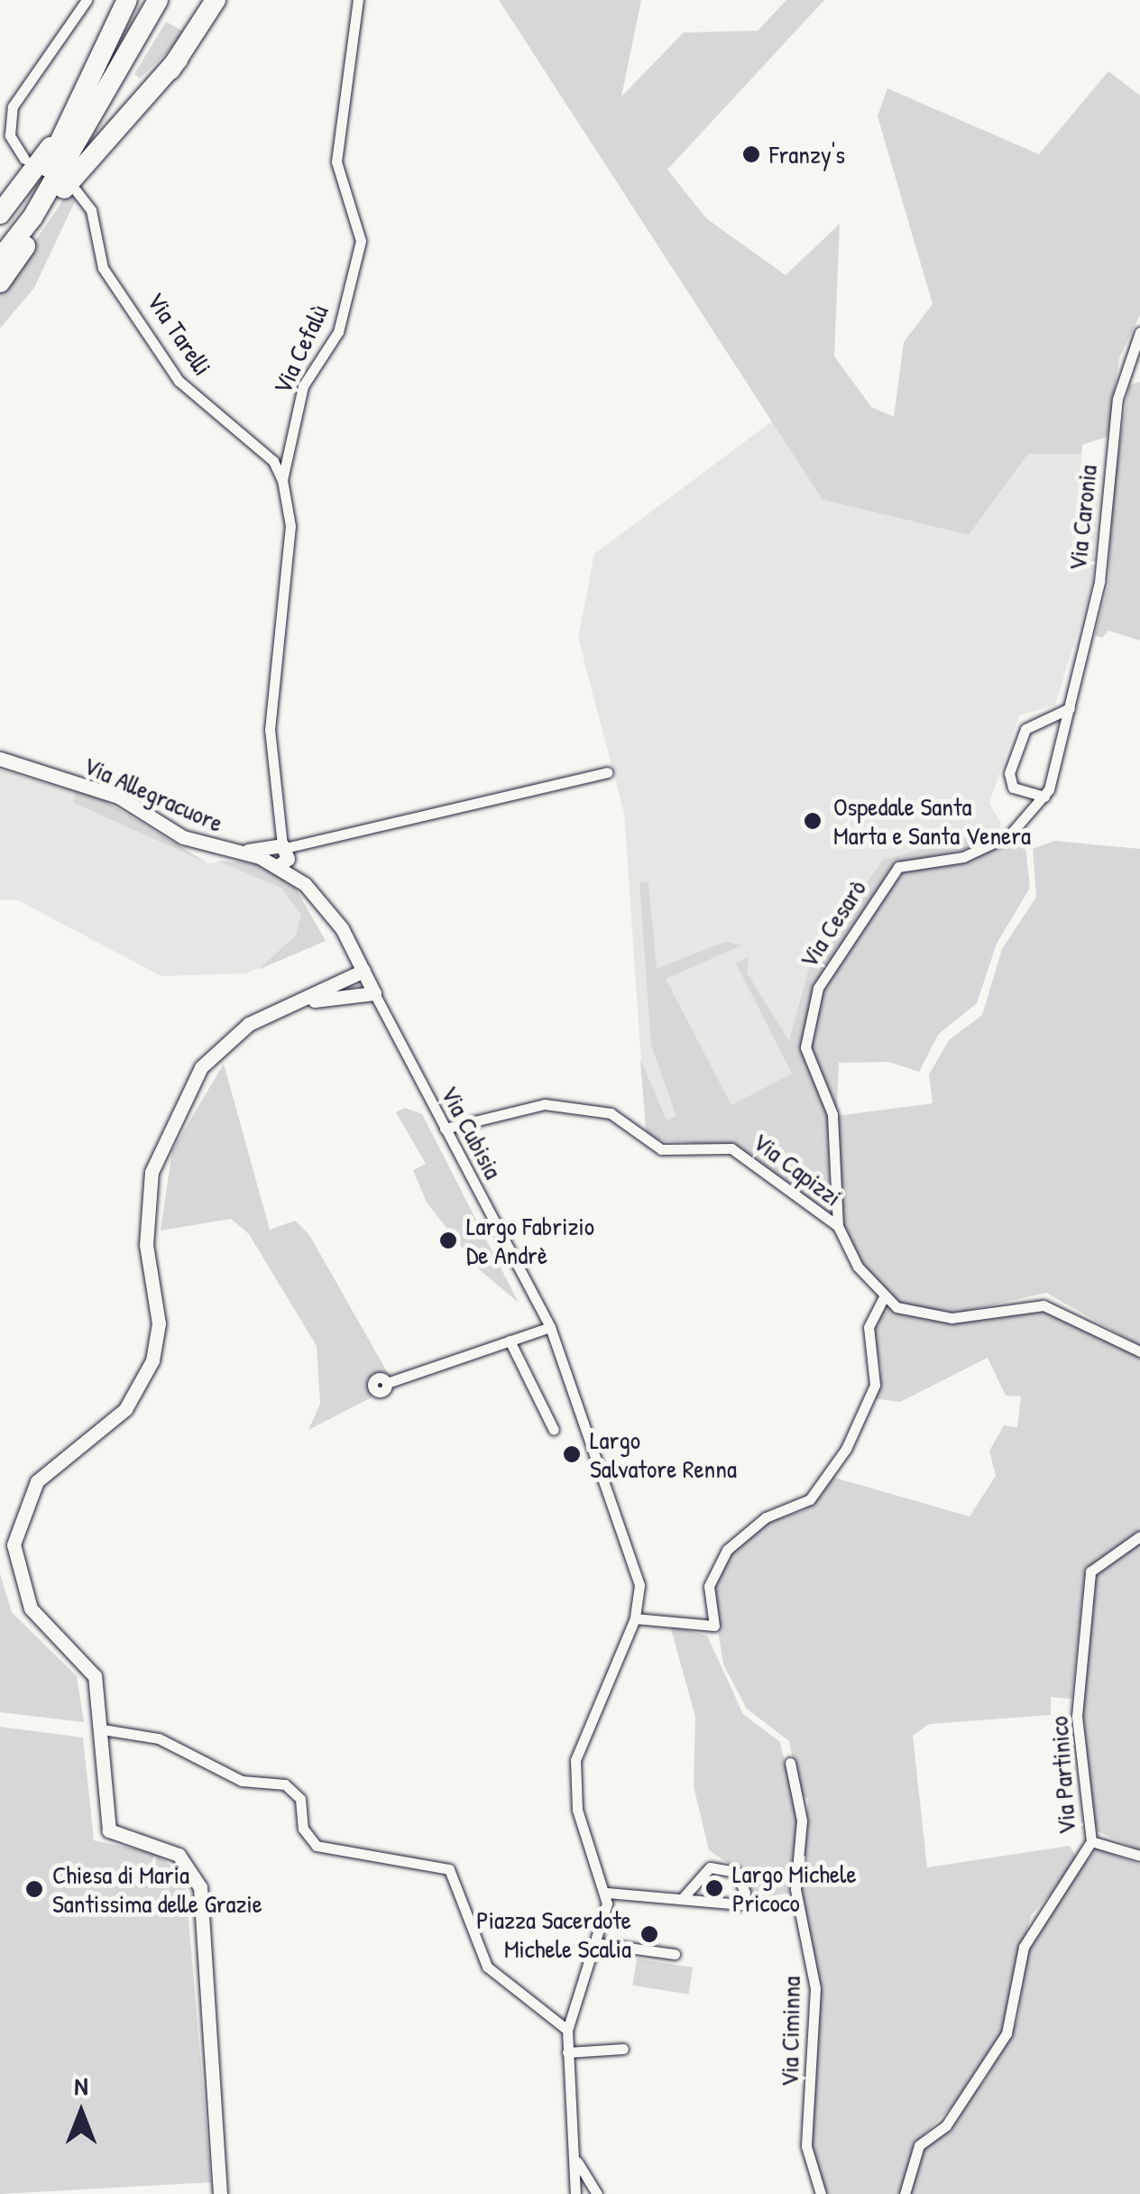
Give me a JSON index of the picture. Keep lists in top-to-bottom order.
{
  "streets": {
    "street": [
      "Via Tarelli",
      "Via Cefalù",
      "Via Caronia",
      "Via Allegracuore",
      "Via Cesarò",
      "Via Cubisia",
      "Via Capizzi",
      "Via Partinico",
      "Via Ciminna"
    ]
  },
  "crossings": [
    ["Via Tarelli", "Via Cefalù"],
    ["Via Cefalù", "Via Allegracuore"],
    ["Via Cefalù", "Via Cubisia"],
    ["Via Caronia", "Via Cesarò"],
    ["Via Allegracuore", "Via Cubisia"],
    ["Via Cesarò", "Via Capizzi"],
    ["Via Cubisia", "Via Capizzi"]
  ],
  "places": [
    "Franzy's",
    "Ospedale Santa Marta e Santa Venera",
    "Largo Fabrizio De Andrè",
    "Largo Salvatore Renna",
    "Largo Michele Pricoco",
    "Chiesa di Maria Santissima delle Grazie",
    "Piazza Sacerdote Michele Scalia"
  ],
  "north": "top"
}
